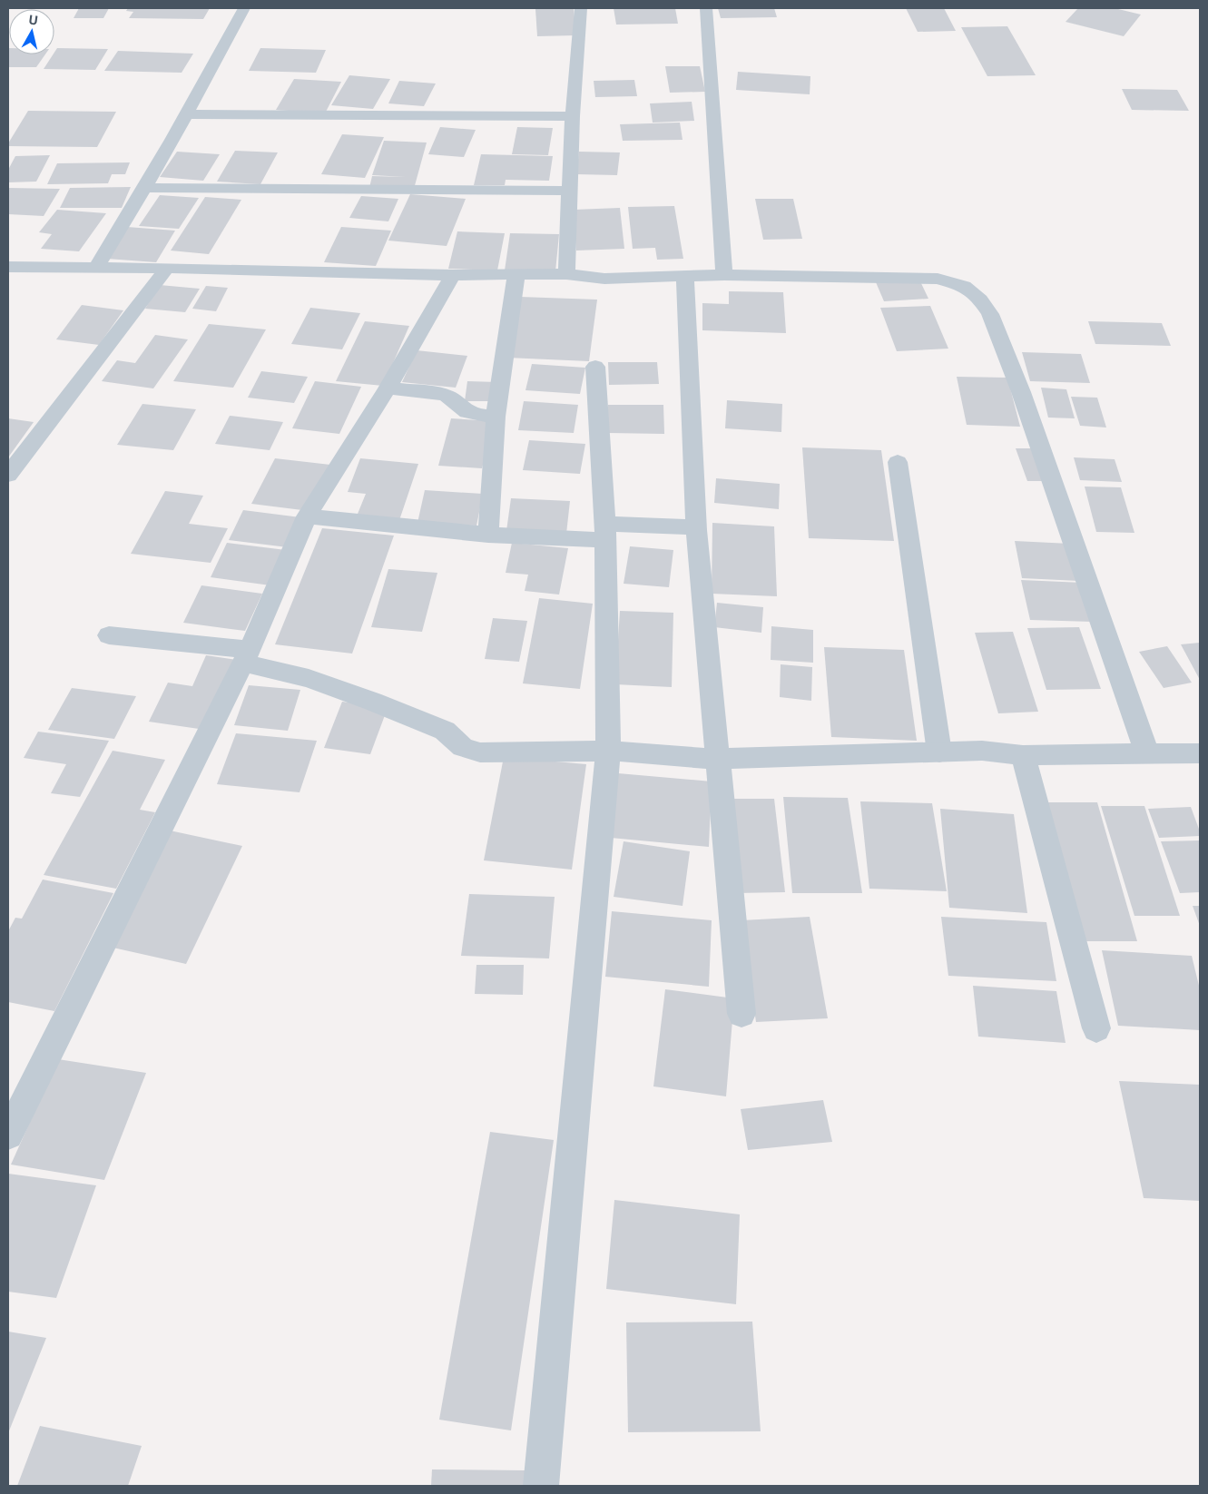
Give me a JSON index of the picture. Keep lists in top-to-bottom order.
{
  "north": "top"
}
